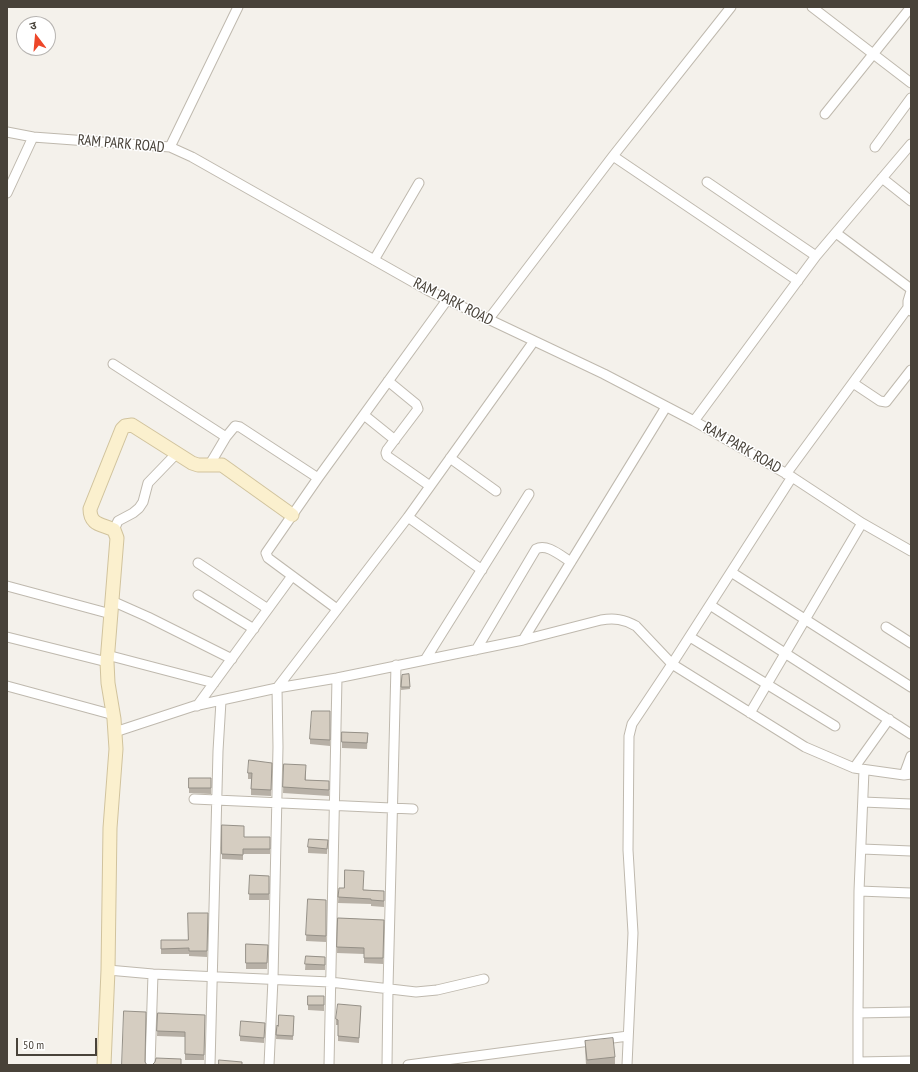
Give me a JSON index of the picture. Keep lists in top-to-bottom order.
{
  "streets": {
    "street": ["RAM PARK ROAD"]
  },
  "scale_bar": "50 m",
  "north": "top"
}
